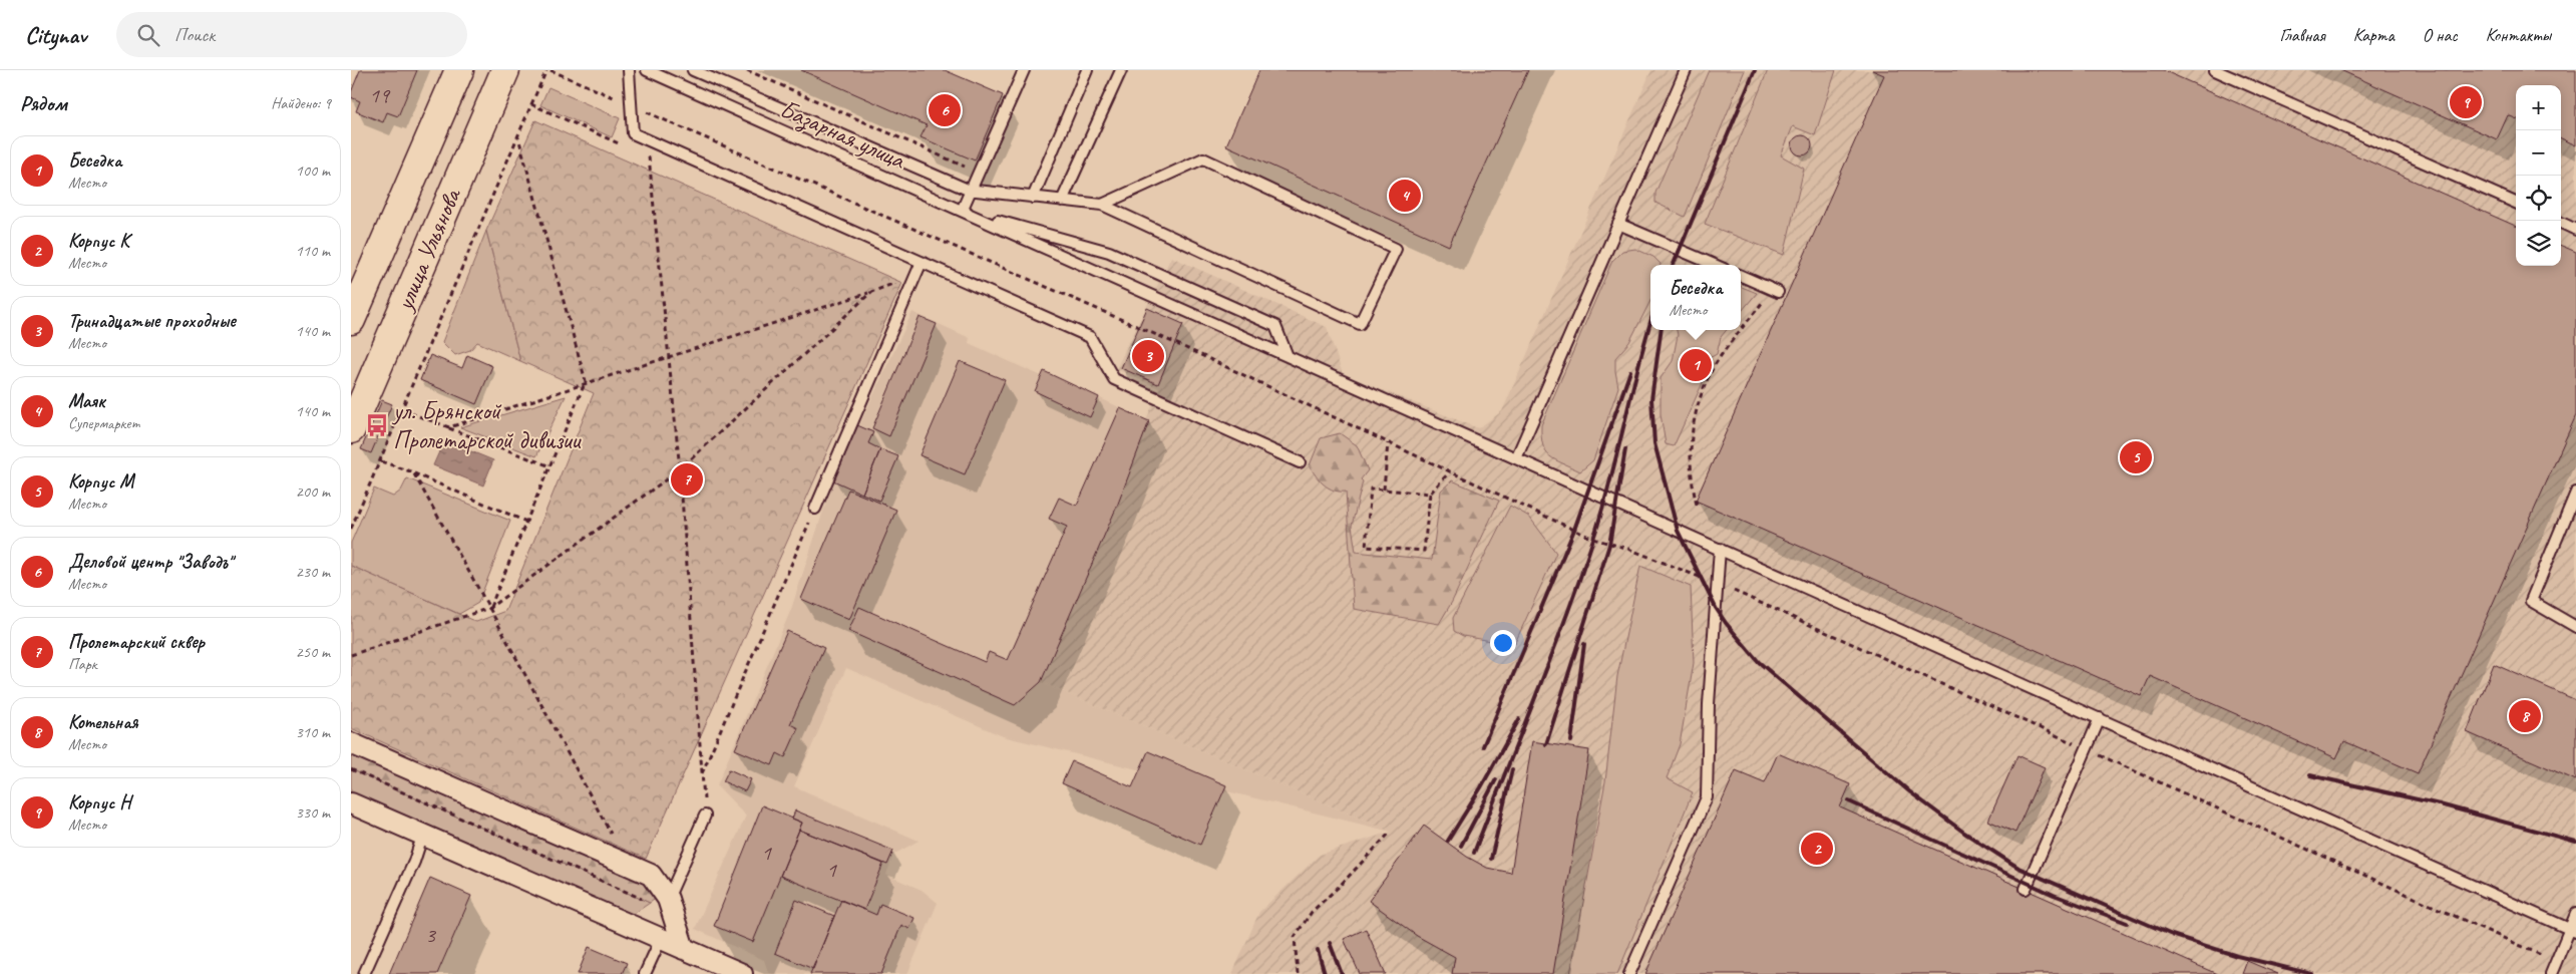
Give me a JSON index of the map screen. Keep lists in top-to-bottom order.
{
  "streets": {
    "main road": ["улица Ульянова"],
    "lane": ["Базарная улица"]
  },
  "places": {
    "bus stop": ["ул. Брянской Пролетарской дивизии"]
  },
  "house_numbers": [
    "19",
    "1",
    "1",
    "3"
  ],
  "page": {
    "header": "Citynav",
    "search": "Поиск",
    "nav": [
      "Главная",
      "Карта",
      "О нас",
      "Контакты"
    ],
    "heading": ["Рядом", "Найдено: 9"],
    "pins": [
      "9",
      "6",
      "4",
      "3",
      "1",
      "5",
      "7",
      "8",
      "2"
    ],
    "map_buttons": ["+", "−"],
    "list": [
      {
        "mark": "1",
        "name": "Беседка",
        "note": "Место",
        "value": "100 m"
      },
      {
        "mark": "2",
        "name": "Корпус К",
        "note": "Место",
        "value": "110 m"
      },
      {
        "mark": "3",
        "name": "Тринадцатые проходные",
        "note": "Место",
        "value": "140 m"
      },
      {
        "mark": "4",
        "name": "Маяк",
        "note": "Супермаркет",
        "value": "140 m"
      },
      {
        "mark": "5",
        "name": "Корпус М",
        "note": "Место",
        "value": "200 m"
      },
      {
        "mark": "6",
        "name": "Деловой центр \"Заводъ\"",
        "note": "Место",
        "value": "230 m"
      },
      {
        "mark": "7",
        "name": "Пролетарский сквер",
        "note": "Парк",
        "value": "250 m"
      },
      {
        "mark": "8",
        "name": "Котельная",
        "note": "Место",
        "value": "310 m"
      },
      {
        "mark": "9",
        "name": "Корпус Н",
        "note": "Место",
        "value": "330 m"
      }
    ],
    "popup": ["Беседка", "Место"]
  }
}
